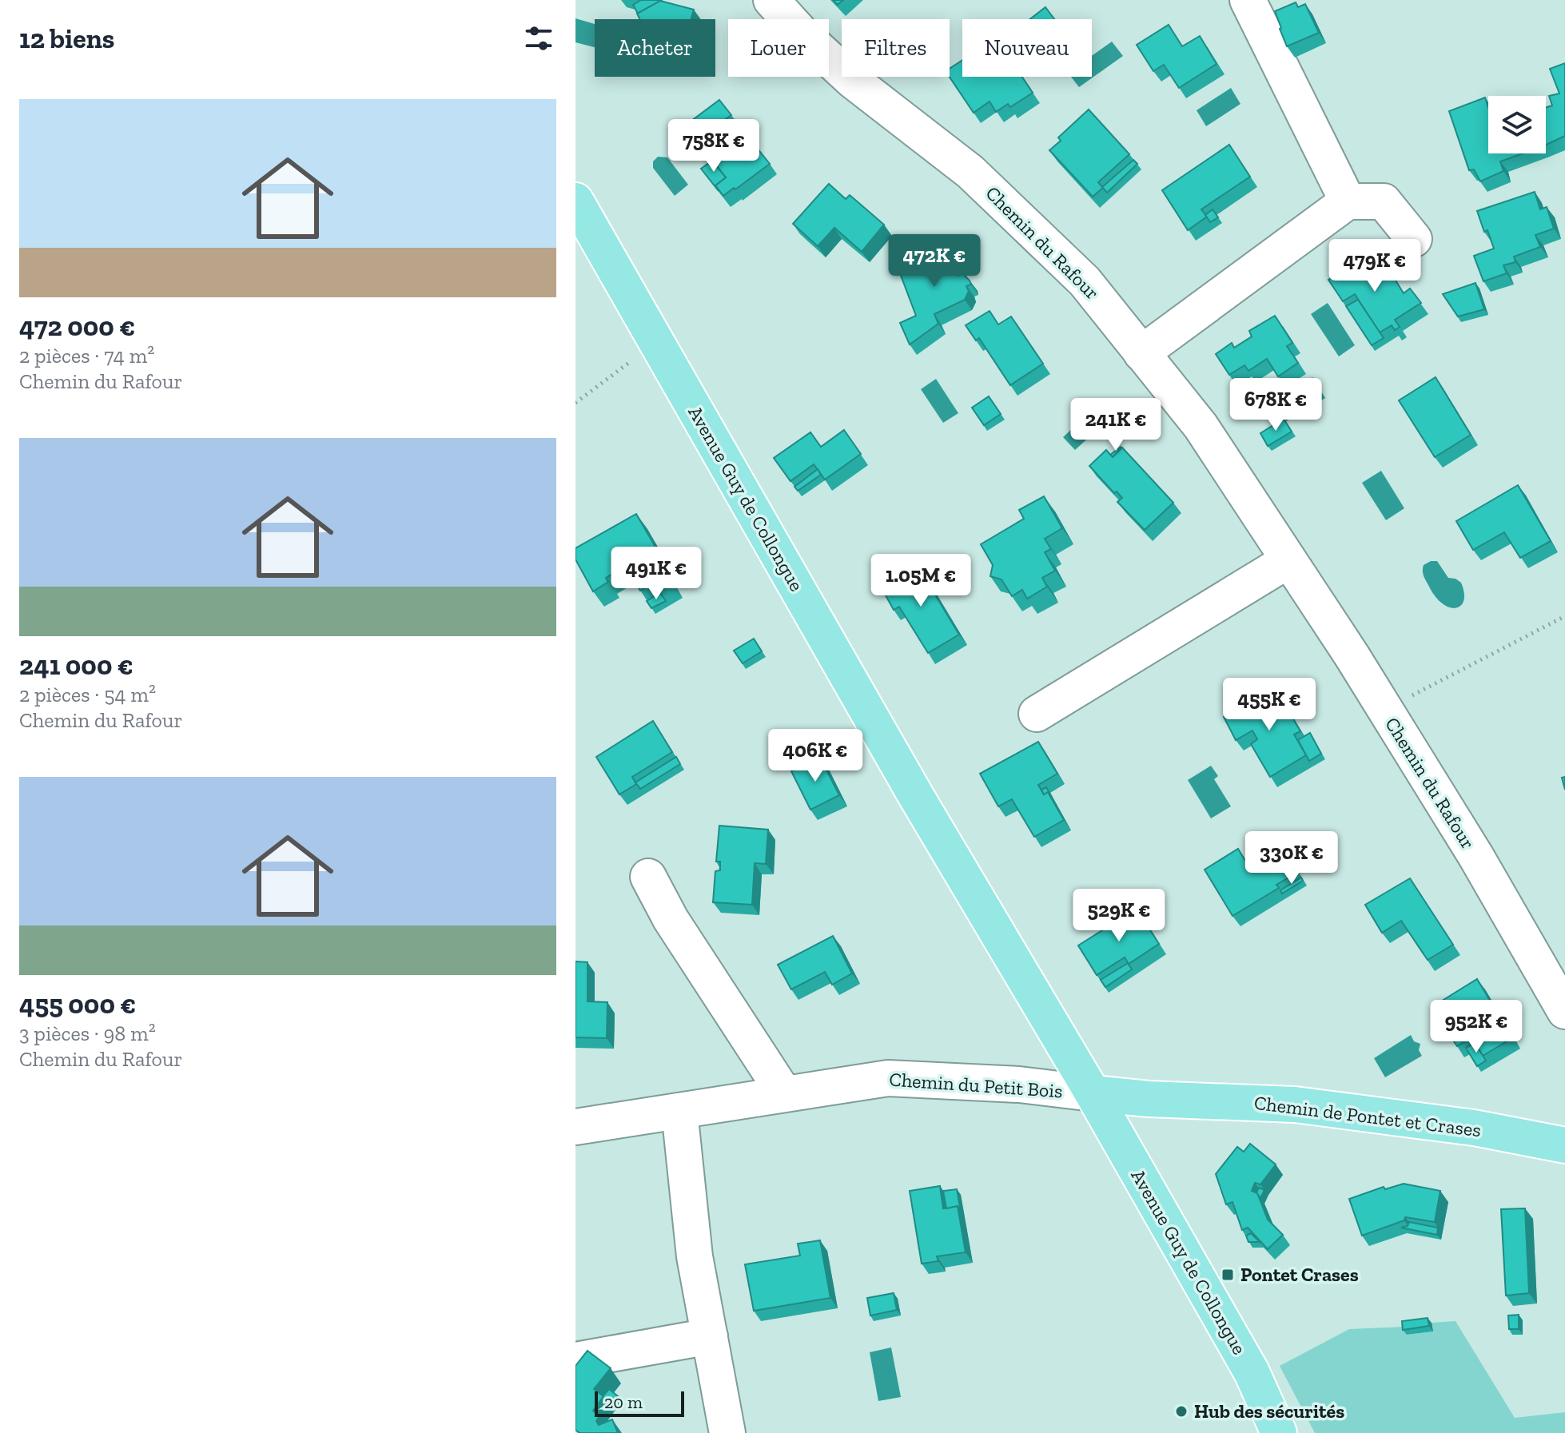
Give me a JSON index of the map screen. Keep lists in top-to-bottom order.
{
  "streets": {
    "main road": ["Avenue Guy de Collongue", "Chemin de Pontet et Crases"],
    "street": ["Chemin du Rafour", "Chemin du Petit Bois"]
  },
  "crossings": [
    ["Avenue Guy de Collongue", "Chemin du Petit Bois"],
    ["Avenue Guy de Collongue", "Chemin de Pontet et Crases"],
    ["Chemin du Petit Bois", "Chemin de Pontet et Crases"]
  ],
  "places": {
    "transit": ["Pontet Crases"],
    "other": ["Hub des sécurités"]
  },
  "scale_bar": "20 m",
  "page": {
    "heading": "12 biens",
    "chip": [
      "Acheter",
      "Louer",
      "Filtres",
      "Nouveau"
    ],
    "list": [
      {
        "name": "472 000 €",
        "note": "2 pièces · 74 m² · Chemin du Rafour"
      },
      {
        "name": "241 000 €",
        "note": "2 pièces · 54 m² · Chemin du Rafour"
      },
      {
        "name": "455 000 €",
        "note": "3 pièces · 98 m² · Chemin du Rafour"
      }
    ],
    "price": [
      "758K €",
      "472K €",
      "479K €",
      "678K €",
      "241K €",
      "491K €",
      "1.05M €",
      "455K €",
      "406K €",
      "330K €",
      "529K €",
      "952K €"
    ],
    "scale": "20 m"
  }
}
